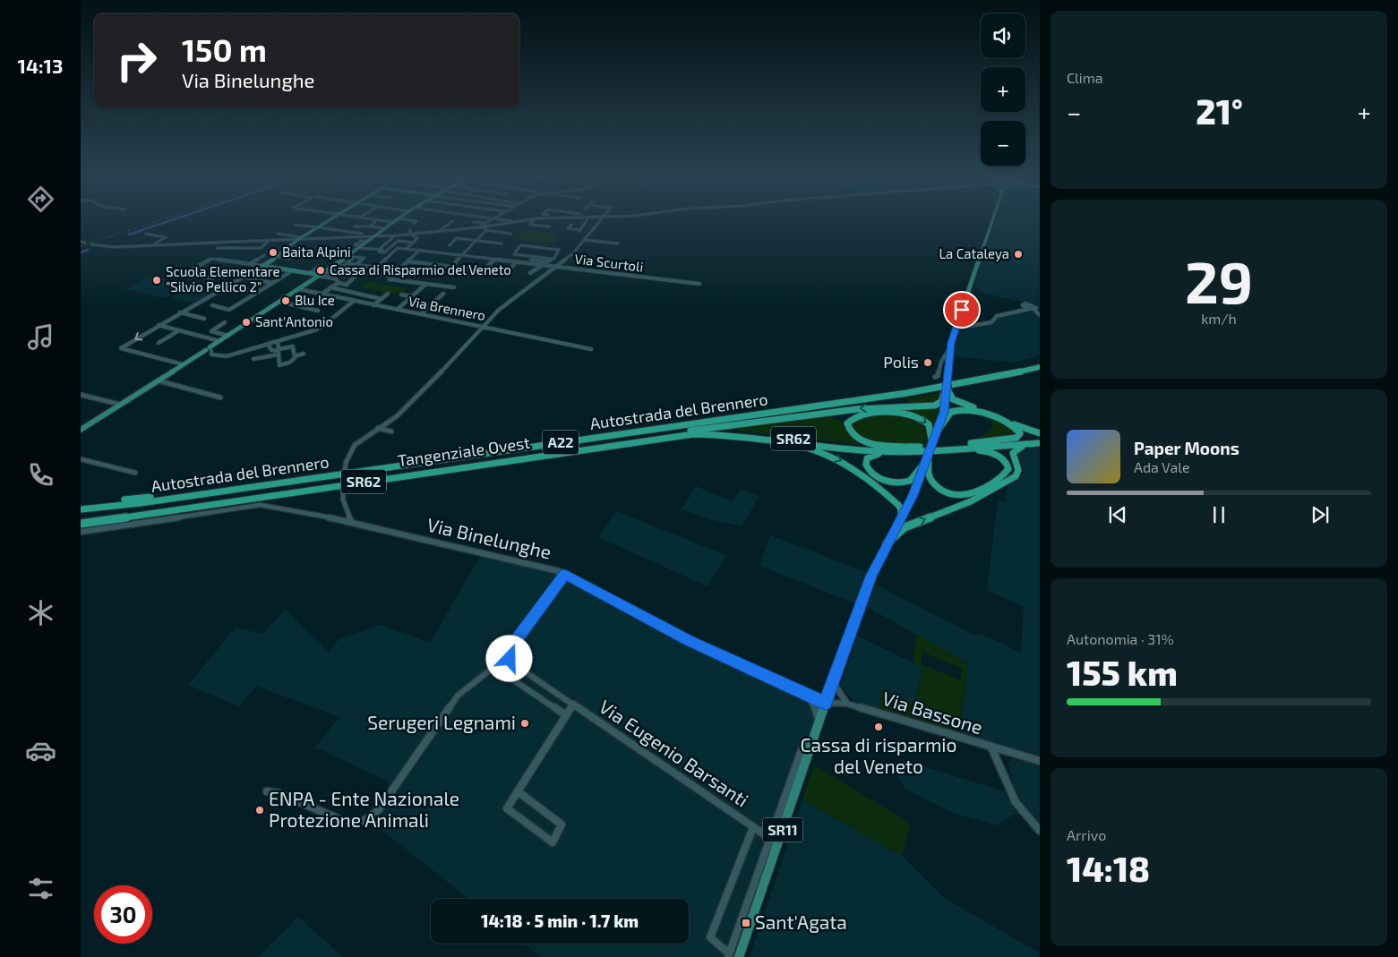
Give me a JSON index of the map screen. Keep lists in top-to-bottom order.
{
  "streets": {
    "highway": [
      "Autostrada del Brennero",
      "SR62",
      "A22",
      "Tangenziale Ovest"
    ],
    "main road": ["SR11"],
    "street": [
      "Via Scurtoli",
      "Via Brennero",
      "Via Binelunghe",
      "Via Bassone",
      "Via Eugenio Barsanti"
    ]
  },
  "crossings": [
    ["Via Binelunghe", "Via Bassone"],
    ["Via Binelunghe", "SR11"],
    ["Via Bassone", "SR11"],
    ["Via Eugenio Barsanti", "SR11"]
  ],
  "places": {
    "other": [
      "Baita Alpini",
      "La Cataleya",
      "Cassa di Risparmio del Veneto",
      "Scuola Elementare \"Silvio Pellico 2\"",
      "Blu Ice",
      "Sant'Antonio",
      "Polis",
      "Serugeri Legnami",
      "Cassa di risparmio del Veneto",
      "ENPA - Ente Nazionale Protezione Animali"
    ],
    "transit": ["Sant'Agata"]
  },
  "page": {
    "tabs": "14:13",
    "tile": [
      "Clima",
      ["29", "km/h"],
      ["Autonomia · 31%", "155 km"],
      ["Arrivo", "14:18"]
    ],
    "map_buttons": ["+", "−"],
    "turn": ["150 m", "Via Binelunghe"],
    "heat": ["−", "21°", "+"],
    "song": ["Paper Moons", "Ada Vale"],
    "limit": "30",
    "trip": "14:18 · 5 min · 1.7 km"
  }
}
